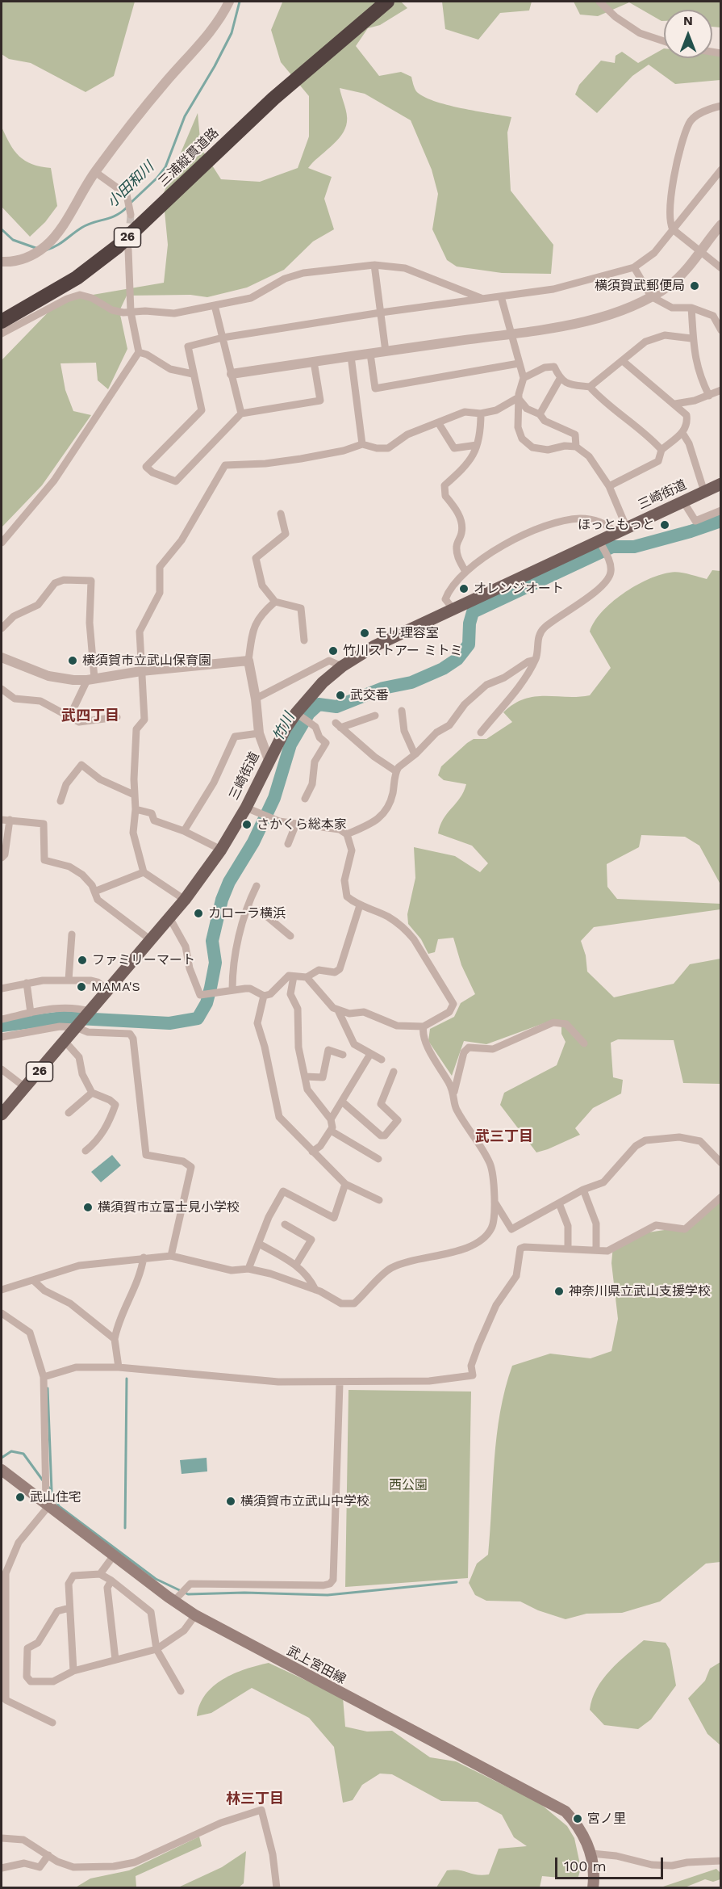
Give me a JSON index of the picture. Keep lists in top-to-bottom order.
{
  "streets": {
    "highway": ["三浦縦貫道路", "26"],
    "main road": ["三崎街道", "武上宮田線"]
  },
  "districts": ["武四丁目", "武三丁目", "林三丁目"],
  "water": ["小田和川", "竹川"],
  "parks": ["西公園"],
  "places": [
    "横須賀武郵便局",
    "ほっともっと",
    "オレンジオート",
    "モリ理容室",
    "竹川ストアー ミトミ",
    "横須賀市立武山保育園",
    "武交番",
    "さかくら総本家",
    "カローラ横浜",
    "ファミリーマート",
    "MAMA'S",
    "横須賀市立富士見小学校",
    "神奈川県立武山支援学校",
    "武山住宅",
    "横須賀市立武山中学校",
    "宮ノ里"
  ],
  "scale_bar": "100 m",
  "north": "top"
}
